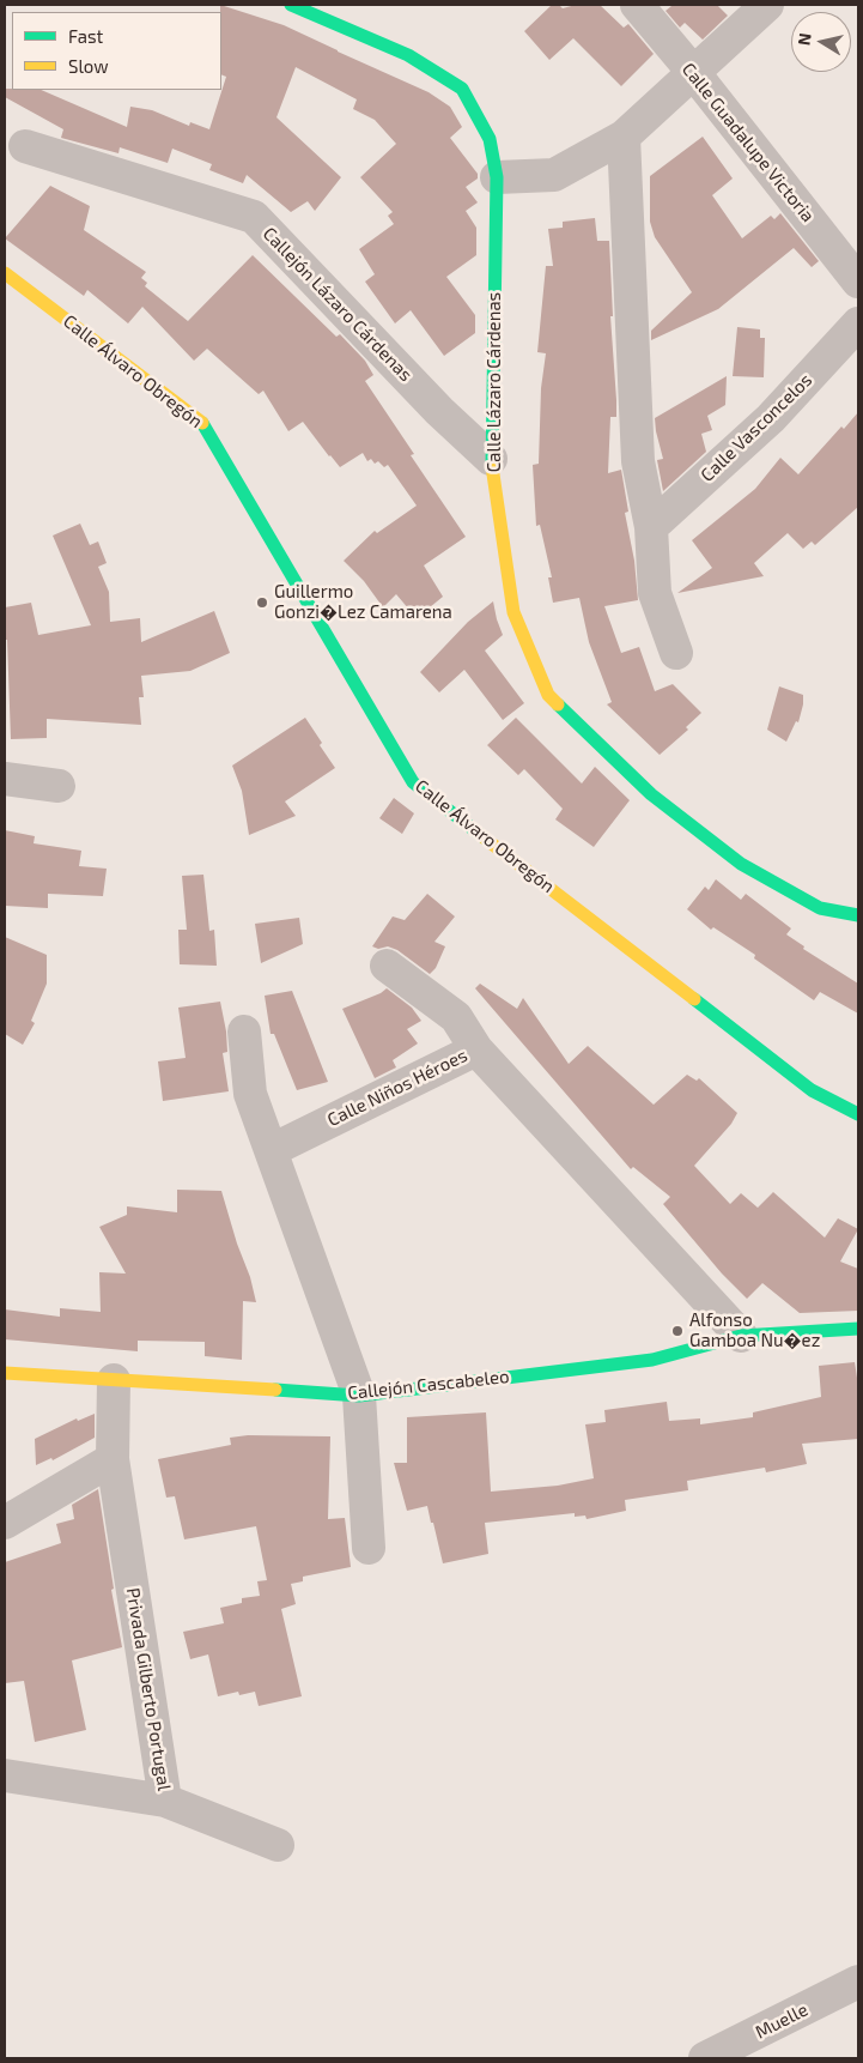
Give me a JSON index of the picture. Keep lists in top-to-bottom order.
{
  "streets": {
    "street": [
      "Calle Guadalupe Victoria",
      "Callejón Lázaro Cárdenas",
      "Calle Álvaro Obregón",
      "Calle Lázaro Cárdenas",
      "Calle Vasconcelos",
      "Calle Niños Héroes",
      "Callejón Cascabeleo",
      "Privada Gilberto Portugal",
      "Muelle"
    ]
  },
  "crossings": [
    ["Callejón Lázaro Cárdenas", "Calle Lázaro Cárdenas"],
    ["Callejón Cascabeleo", "Privada Gilberto Portugal"]
  ],
  "places": ["Guillermo Gonzi�Lez Camarena", "Alfonso Gamboa Nu�ez"],
  "legend": ["Fast", "Slow"],
  "north": "left"
}
